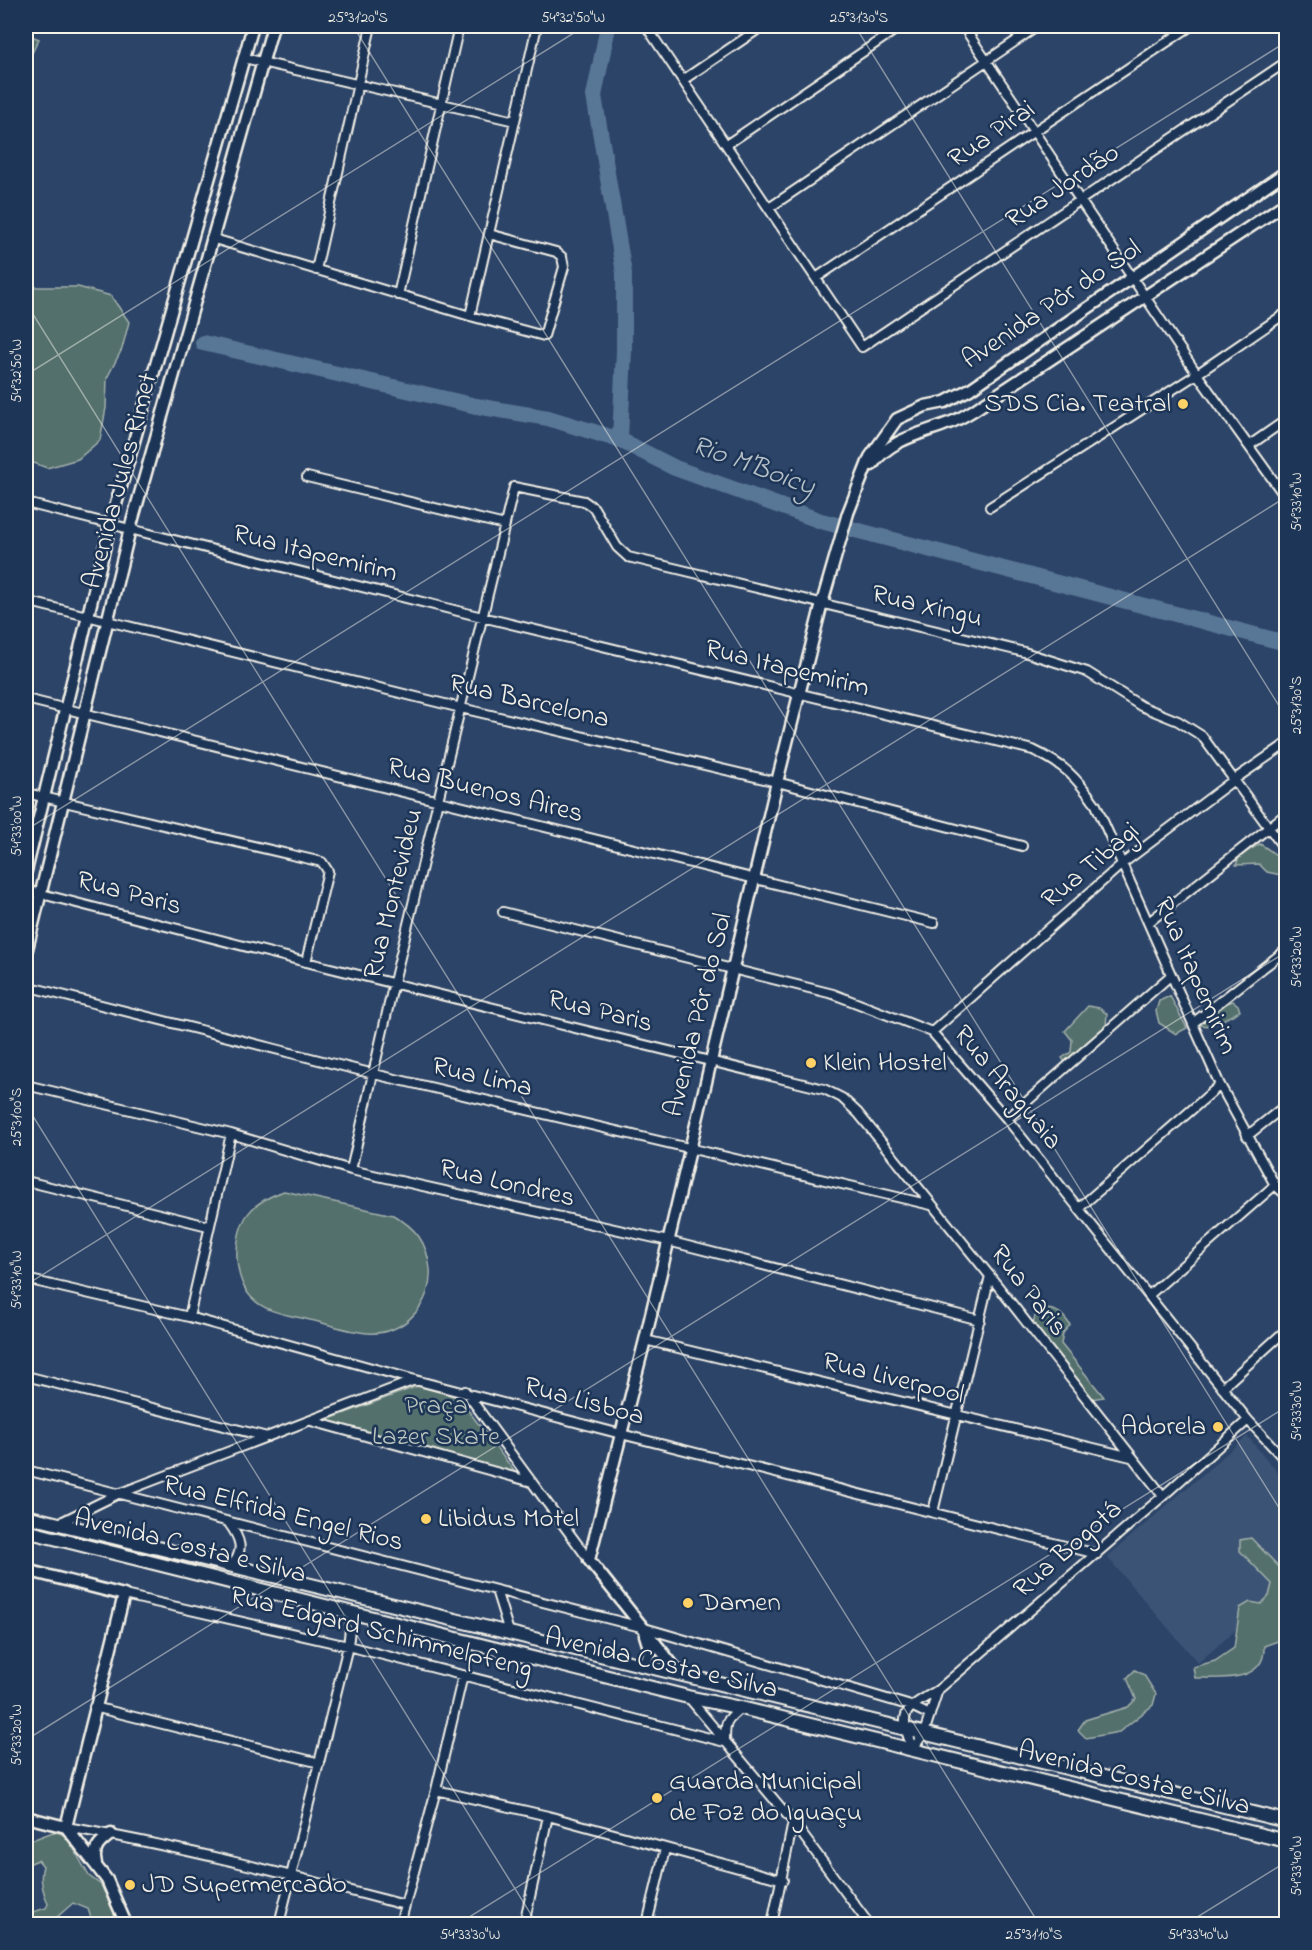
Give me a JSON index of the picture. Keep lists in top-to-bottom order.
{
  "streets": {
    "main road": ["Avenida Costa e Silva"],
    "street": [
      "Rua Pirai",
      "Rua Jordão",
      "Avenida Pôr do Sol",
      "Avenida Jules Rimet",
      "Rua Itapemirim",
      "Rua Xingu",
      "Rua Barcelona",
      "Rua Buenos Aires",
      "Rua Tibagi",
      "Rua Paris",
      "Rua Montevideu",
      "Rua Lima",
      "Rua Araguaia",
      "Rua Londres",
      "Rua Liverpool",
      "Rua Lisboa",
      "Rua Elfrida Engel Rios",
      "Rua Bogotá",
      "Rua Edgard Schimmelpfeng"
    ]
  },
  "crossings": [
    ["Rua Pirai", "Rua Jordão"],
    ["Avenida Pôr do Sol", "Rua Itapemirim"],
    ["Avenida Pôr do Sol", "Rua Xingu"],
    ["Avenida Pôr do Sol", "Rua Barcelona"],
    ["Avenida Pôr do Sol", "Rua Buenos Aires"],
    ["Avenida Pôr do Sol", "Rua Paris"],
    ["Avenida Pôr do Sol", "Rua Lima"],
    ["Avenida Pôr do Sol", "Rua Araguaia"],
    ["Avenida Pôr do Sol", "Rua Londres"],
    ["Avenida Pôr do Sol", "Rua Liverpool"],
    ["Avenida Pôr do Sol", "Rua Lisboa"],
    ["Avenida Jules Rimet", "Rua Itapemirim"],
    ["Avenida Jules Rimet", "Rua Barcelona"],
    ["Avenida Jules Rimet", "Rua Buenos Aires"],
    ["Avenida Jules Rimet", "Rua Paris"],
    ["Rua Itapemirim", "Rua Tibagi"],
    ["Rua Itapemirim", "Rua Montevideu"],
    ["Rua Xingu", "Rua Tibagi"],
    ["Rua Xingu", "Rua Montevideu"],
    ["Rua Barcelona", "Rua Montevideu"],
    ["Rua Buenos Aires", "Rua Montevideu"],
    ["Rua Tibagi", "Rua Araguaia"],
    ["Rua Paris", "Rua Montevideu"],
    ["Rua Paris", "Rua Lima"],
    ["Rua Paris", "Rua Liverpool"],
    ["Rua Paris", "Rua Bogotá"],
    ["Rua Montevideu", "Rua Lima"],
    ["Rua Montevideu", "Rua Londres"],
    ["Rua Araguaia", "Rua Bogotá"],
    ["Rua Lisboa", "Rua Bogotá"],
    ["Rua Elfrida Engel Rios", "Rua Bogotá"]
  ],
  "water": ["Rio M'Boicy"],
  "parks": ["Praça Lazer Skate"],
  "places": [
    "SDS Cia. Teatral",
    "Klein Hostel",
    "Adorela",
    "Libidus Motel",
    "Damen",
    "Guarda Municipal de Foz do Iguaçu",
    "JD Supermercado"
  ],
  "coordinates": [
    "25°31'20\"S",
    "54°32'50\"W",
    "25°31'30\"S",
    "54°33'10\"W",
    "54°33'00\"W",
    "54°33'20\"W",
    "25°31'00\"S",
    "54°33'30\"W",
    "54°33'40\"W",
    "25°31'10\"S"
  ]
}
